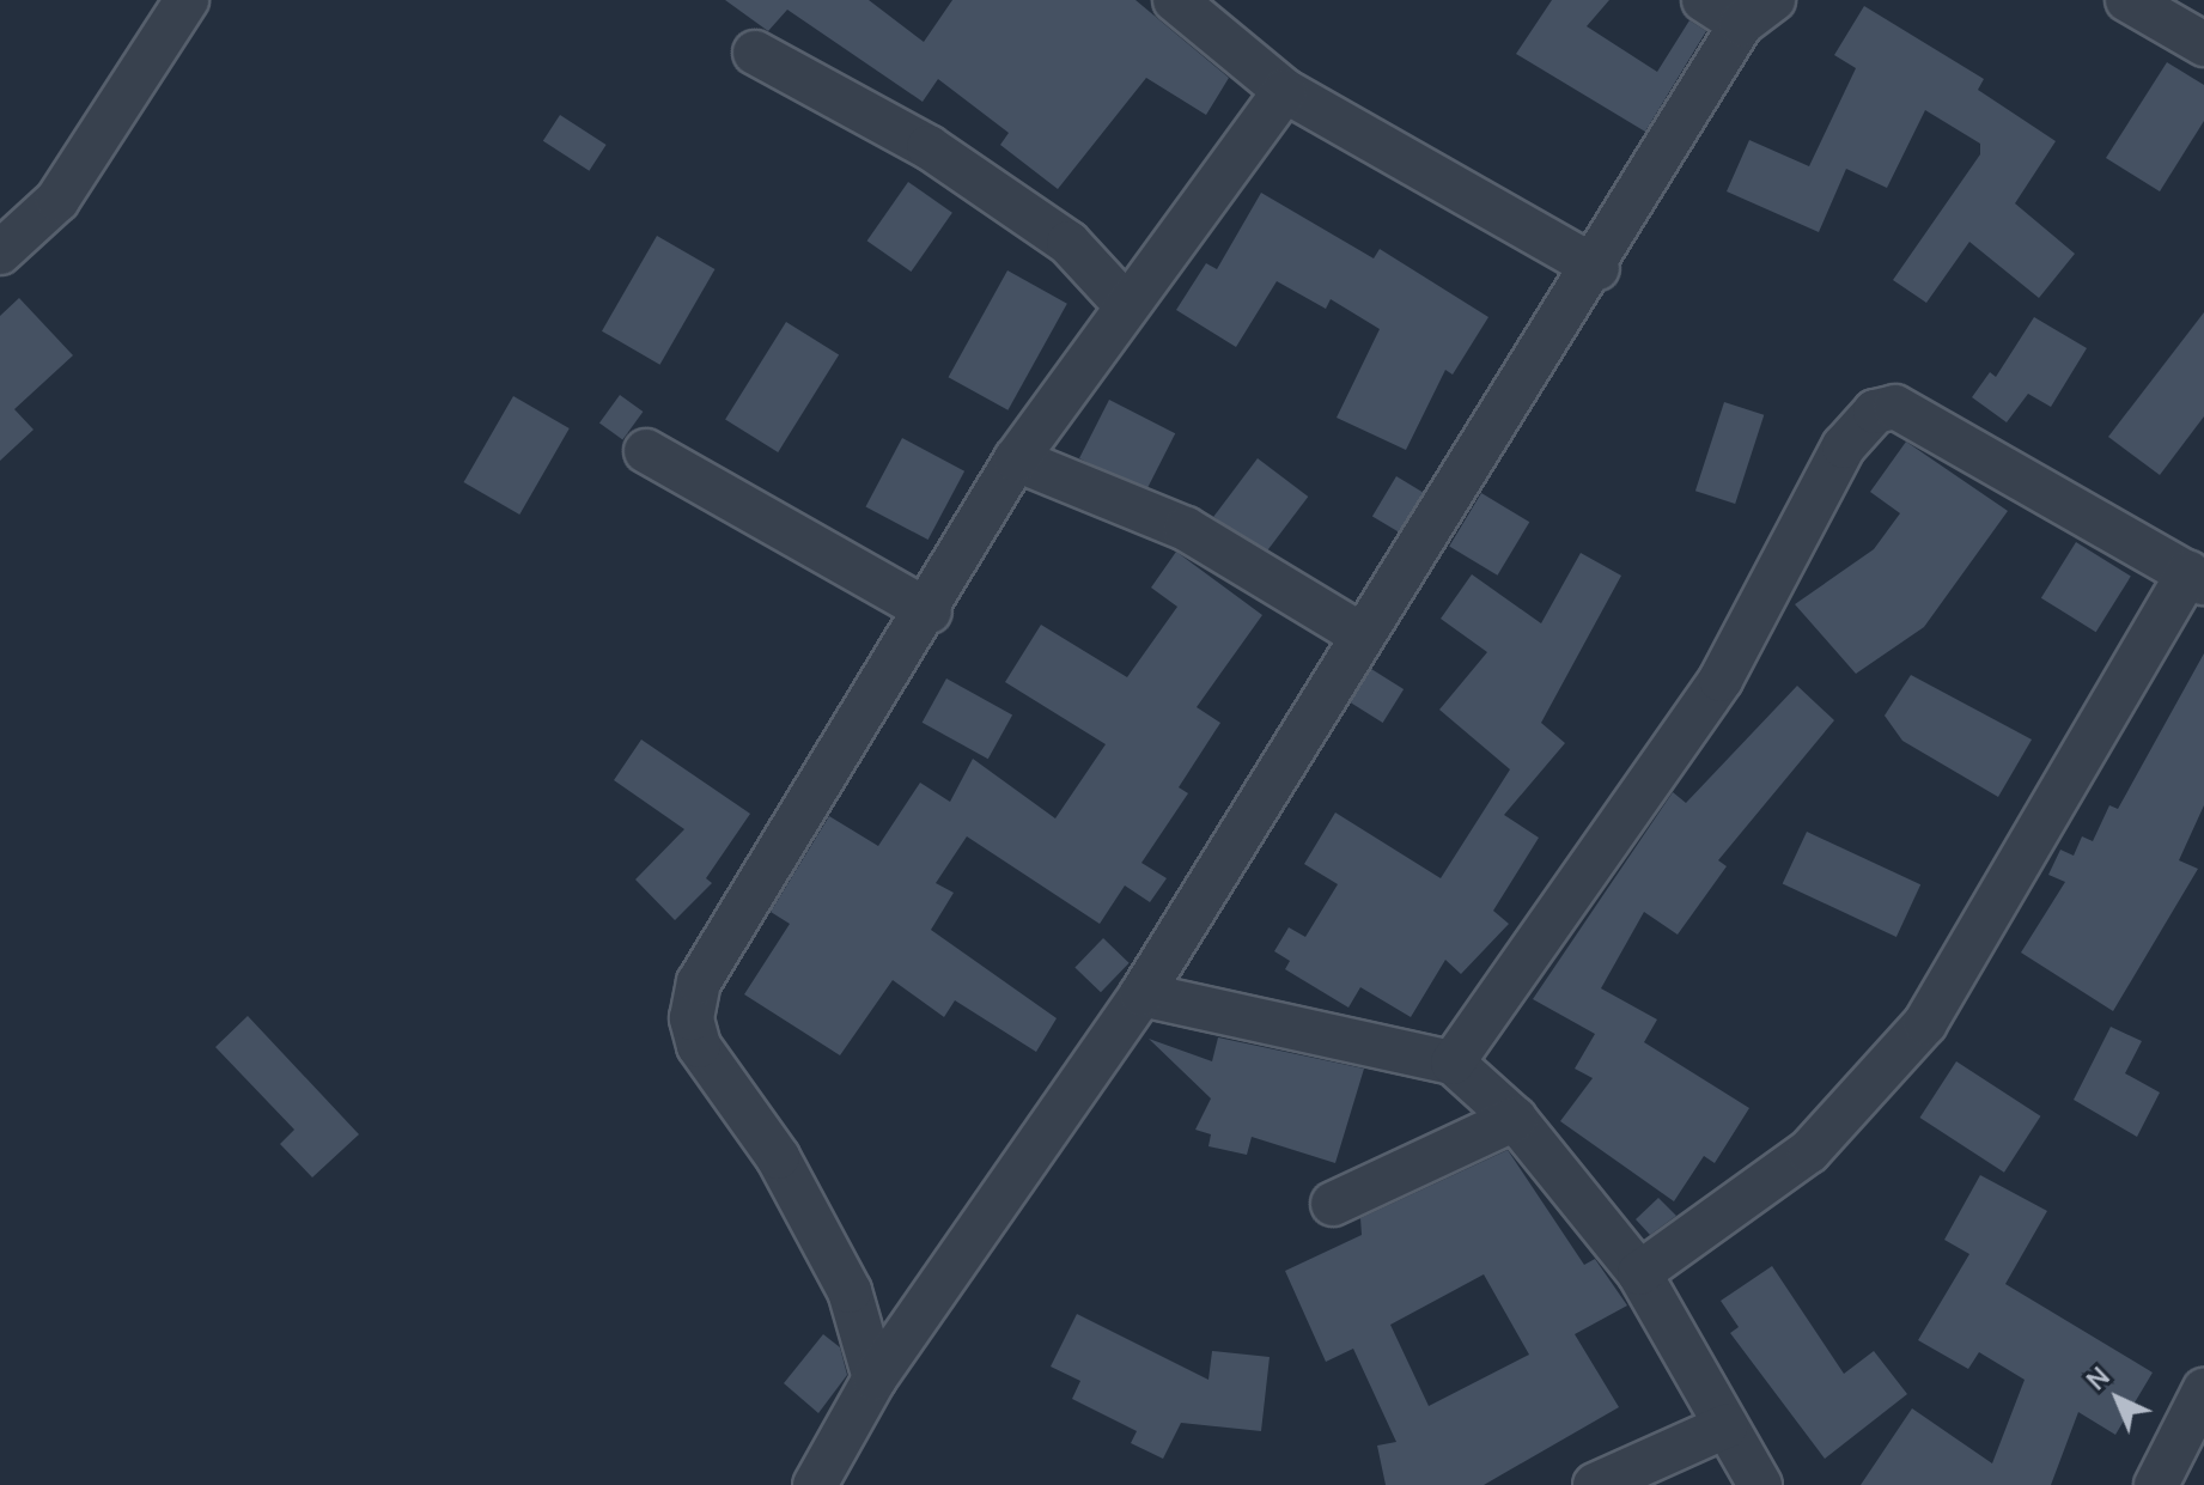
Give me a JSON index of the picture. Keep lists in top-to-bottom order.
{
  "north": "top left"
}
